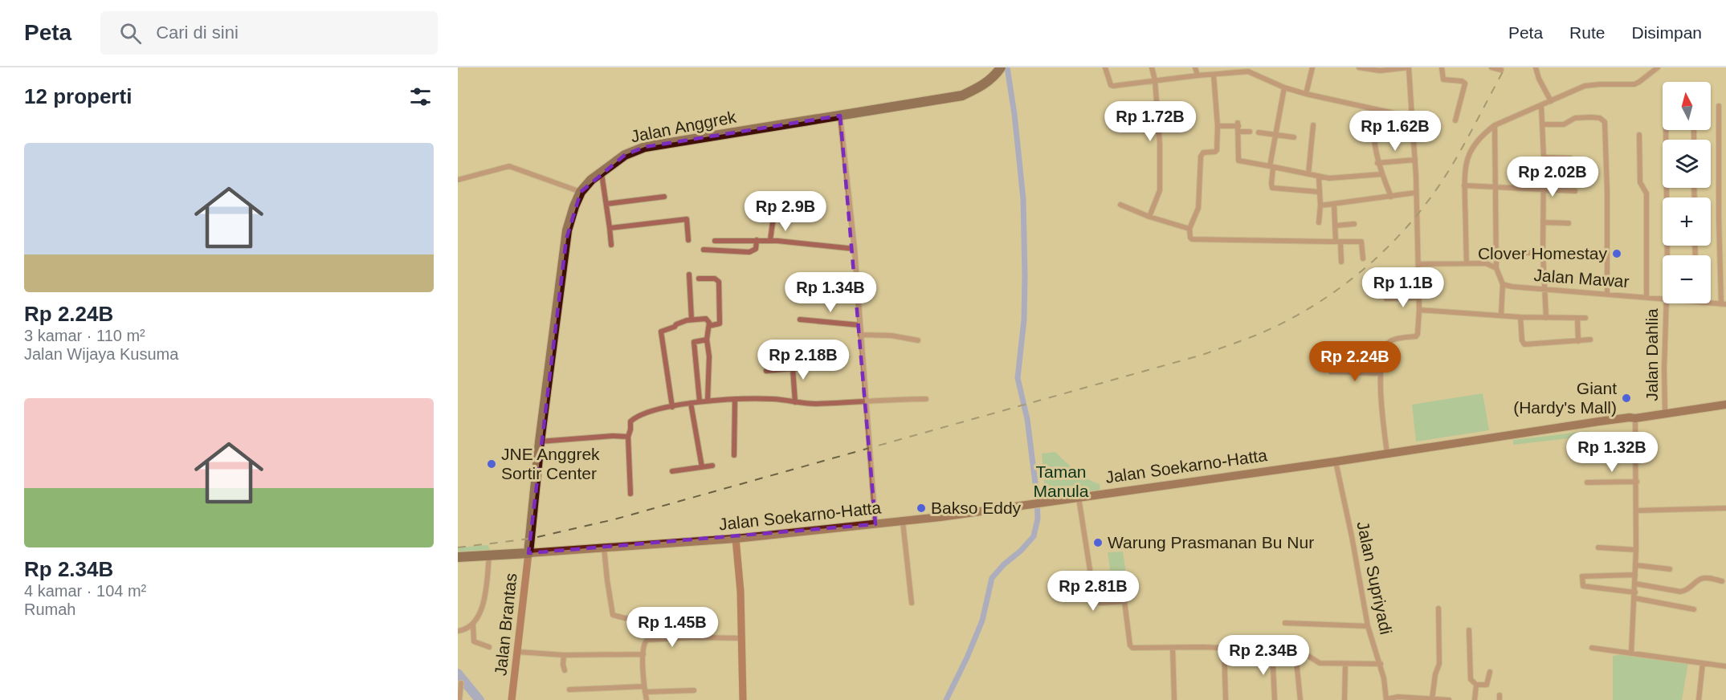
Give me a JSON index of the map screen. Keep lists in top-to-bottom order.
{
  "streets": {
    "highway": ["Jalan Anggrek", "Jalan Soekarno-Hatta"],
    "street": [
      "Jalan Mawar",
      "Jalan Dahlia",
      "Jalan Supriyadi",
      "Jalan Brantas"
    ]
  },
  "crossings": [
    ["Jalan Anggrek", "Jalan Soekarno-Hatta"],
    ["Jalan Anggrek", "Jalan Brantas"],
    ["Jalan Soekarno-Hatta", "Jalan Supriyadi"],
    ["Jalan Soekarno-Hatta", "Jalan Brantas"]
  ],
  "parks": ["Taman Manula"],
  "places": [
    "Clover Homestay",
    "Giant (Hardy's Mall)",
    "JNE Anggrek Sortir Center",
    "Bakso Eddy",
    "Warung Prasmanan Bu Nur"
  ],
  "north": "top",
  "page": {
    "header": "Peta",
    "search": "Cari di sini",
    "nav": ["Peta", "Rute", "Disimpan"],
    "heading": "12 properti",
    "map_buttons": ["+", "−"],
    "price": [
      "Rp 1.72B",
      "Rp 1.62B",
      "Rp 2.02B",
      "Rp 2.9B",
      "Rp 1.1B",
      "Rp 1.34B",
      "Rp 2.18B",
      "Rp 2.24B",
      "Rp 1.32B",
      "Rp 2.81B",
      "Rp 1.45B",
      "Rp 2.34B"
    ],
    "list": [
      {
        "name": "Rp 2.24B",
        "note": "3 kamar · 110 m² · Jalan Wijaya Kusuma"
      },
      {
        "name": "Rp 2.34B",
        "note": "4 kamar · 104 m² · Rumah"
      }
    ]
  }
}
